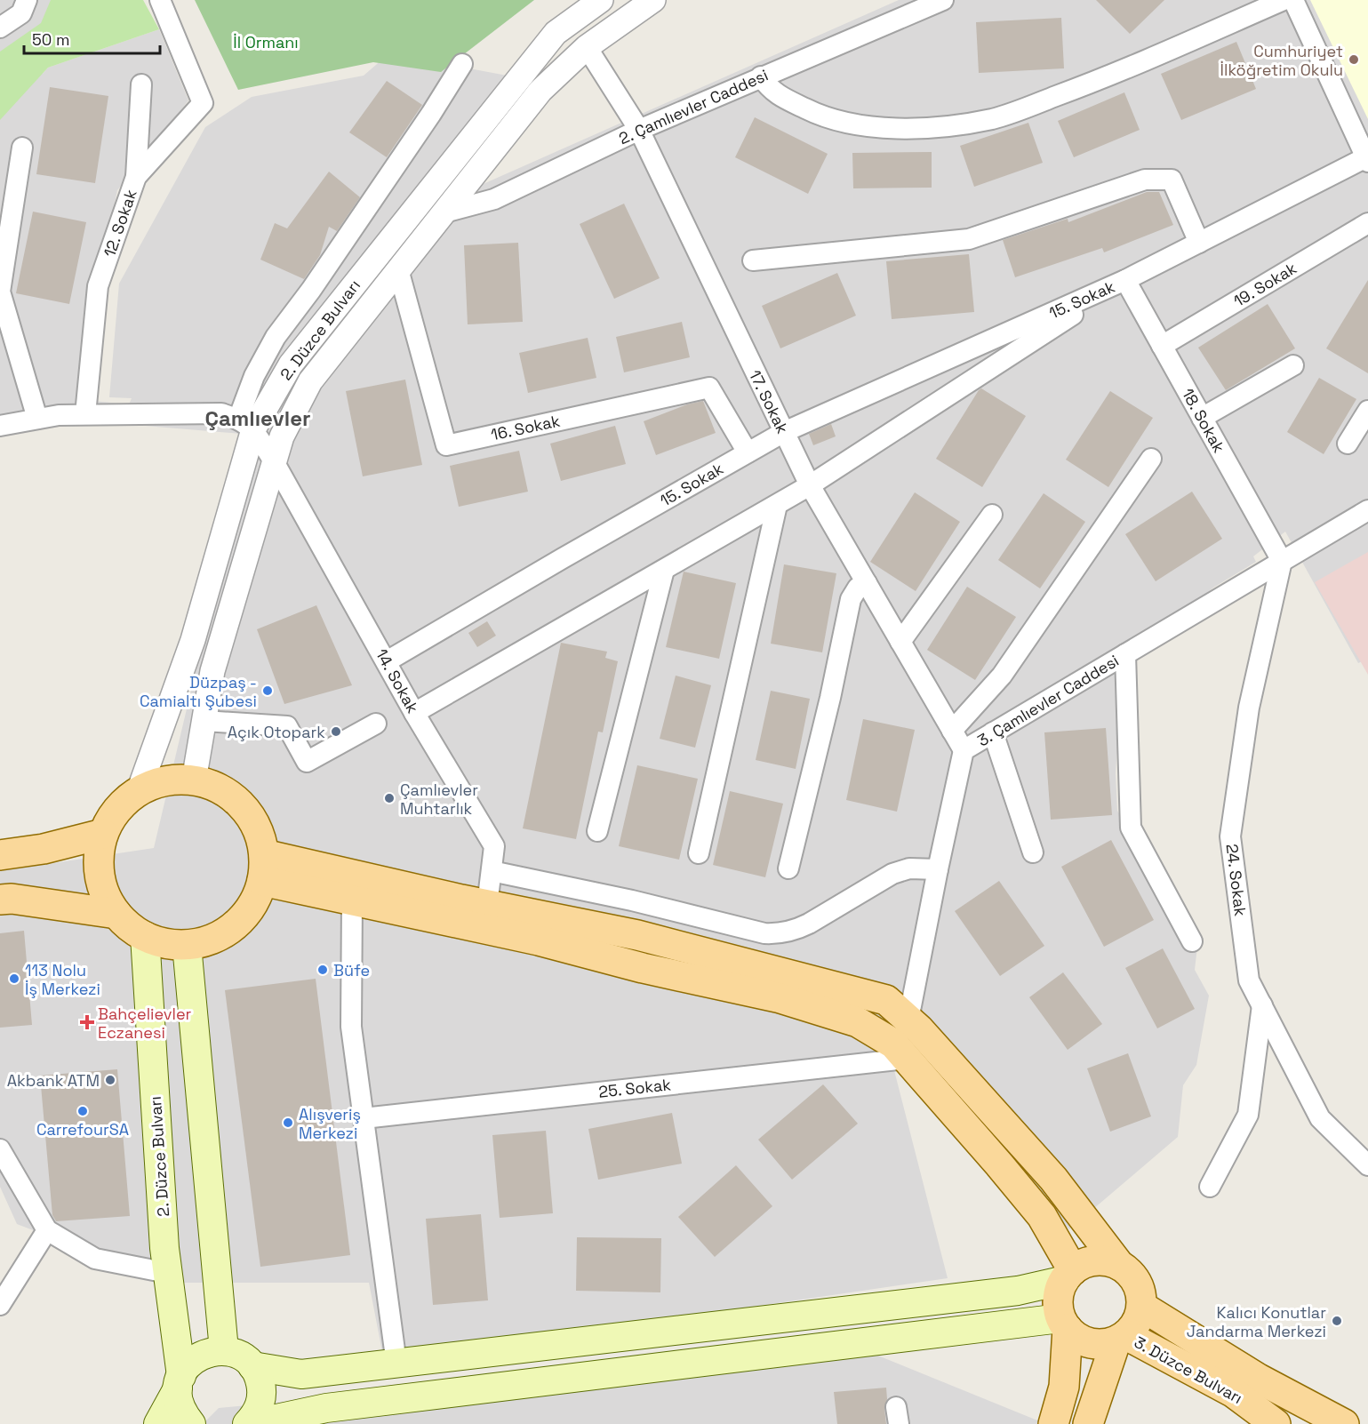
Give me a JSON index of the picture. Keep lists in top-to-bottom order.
{
  "streets": {
    "main road": ["2. Düzce Bulvarı", "3. Düzce Bulvarı"],
    "street": [
      "2. Çamlıevler Caddesi",
      "12. Sokak",
      "19. Sokak",
      "15. Sokak",
      "17. Sokak",
      "18. Sokak",
      "16. Sokak",
      "14. Sokak",
      "3. Çamlıevler Caddesi",
      "24. Sokak",
      "25. Sokak"
    ]
  },
  "crossings": [
    ["2. Çamlıevler Caddesi", "2. Düzce Bulvarı"],
    ["2. Çamlıevler Caddesi", "17. Sokak"],
    ["19. Sokak", "18. Sokak"],
    ["15. Sokak", "17. Sokak"],
    ["15. Sokak", "18. Sokak"],
    ["15. Sokak", "16. Sokak"],
    ["15. Sokak", "14. Sokak"],
    ["2. Düzce Bulvarı", "17. Sokak"],
    ["2. Düzce Bulvarı", "16. Sokak"],
    ["2. Düzce Bulvarı", "14. Sokak"],
    ["17. Sokak", "3. Çamlıevler Caddesi"],
    ["18. Sokak", "3. Çamlıevler Caddesi"],
    ["18. Sokak", "24. Sokak"],
    ["3. Çamlıevler Caddesi", "24. Sokak"]
  ],
  "districts": ["Çamlıevler"],
  "parks": ["İl Ormanı"],
  "places": {
    "other": [
      "Cumhuriyet İlköğretim Okulu",
      "Düzpaş - Camialtı Şubesi",
      "Açık Otopark",
      "Çamlıevler Muhtarlık",
      "Büfe",
      "113 Nolu İş Merkezi",
      "Akbank ATM",
      "CarrefourSA",
      "Alışveriş Merkezi",
      "Kalıcı Konutlar Jandarma Merkezi"
    ],
    "health": ["Bahçelievler Eczanesi"]
  },
  "scale_bar": "50 m"
}
